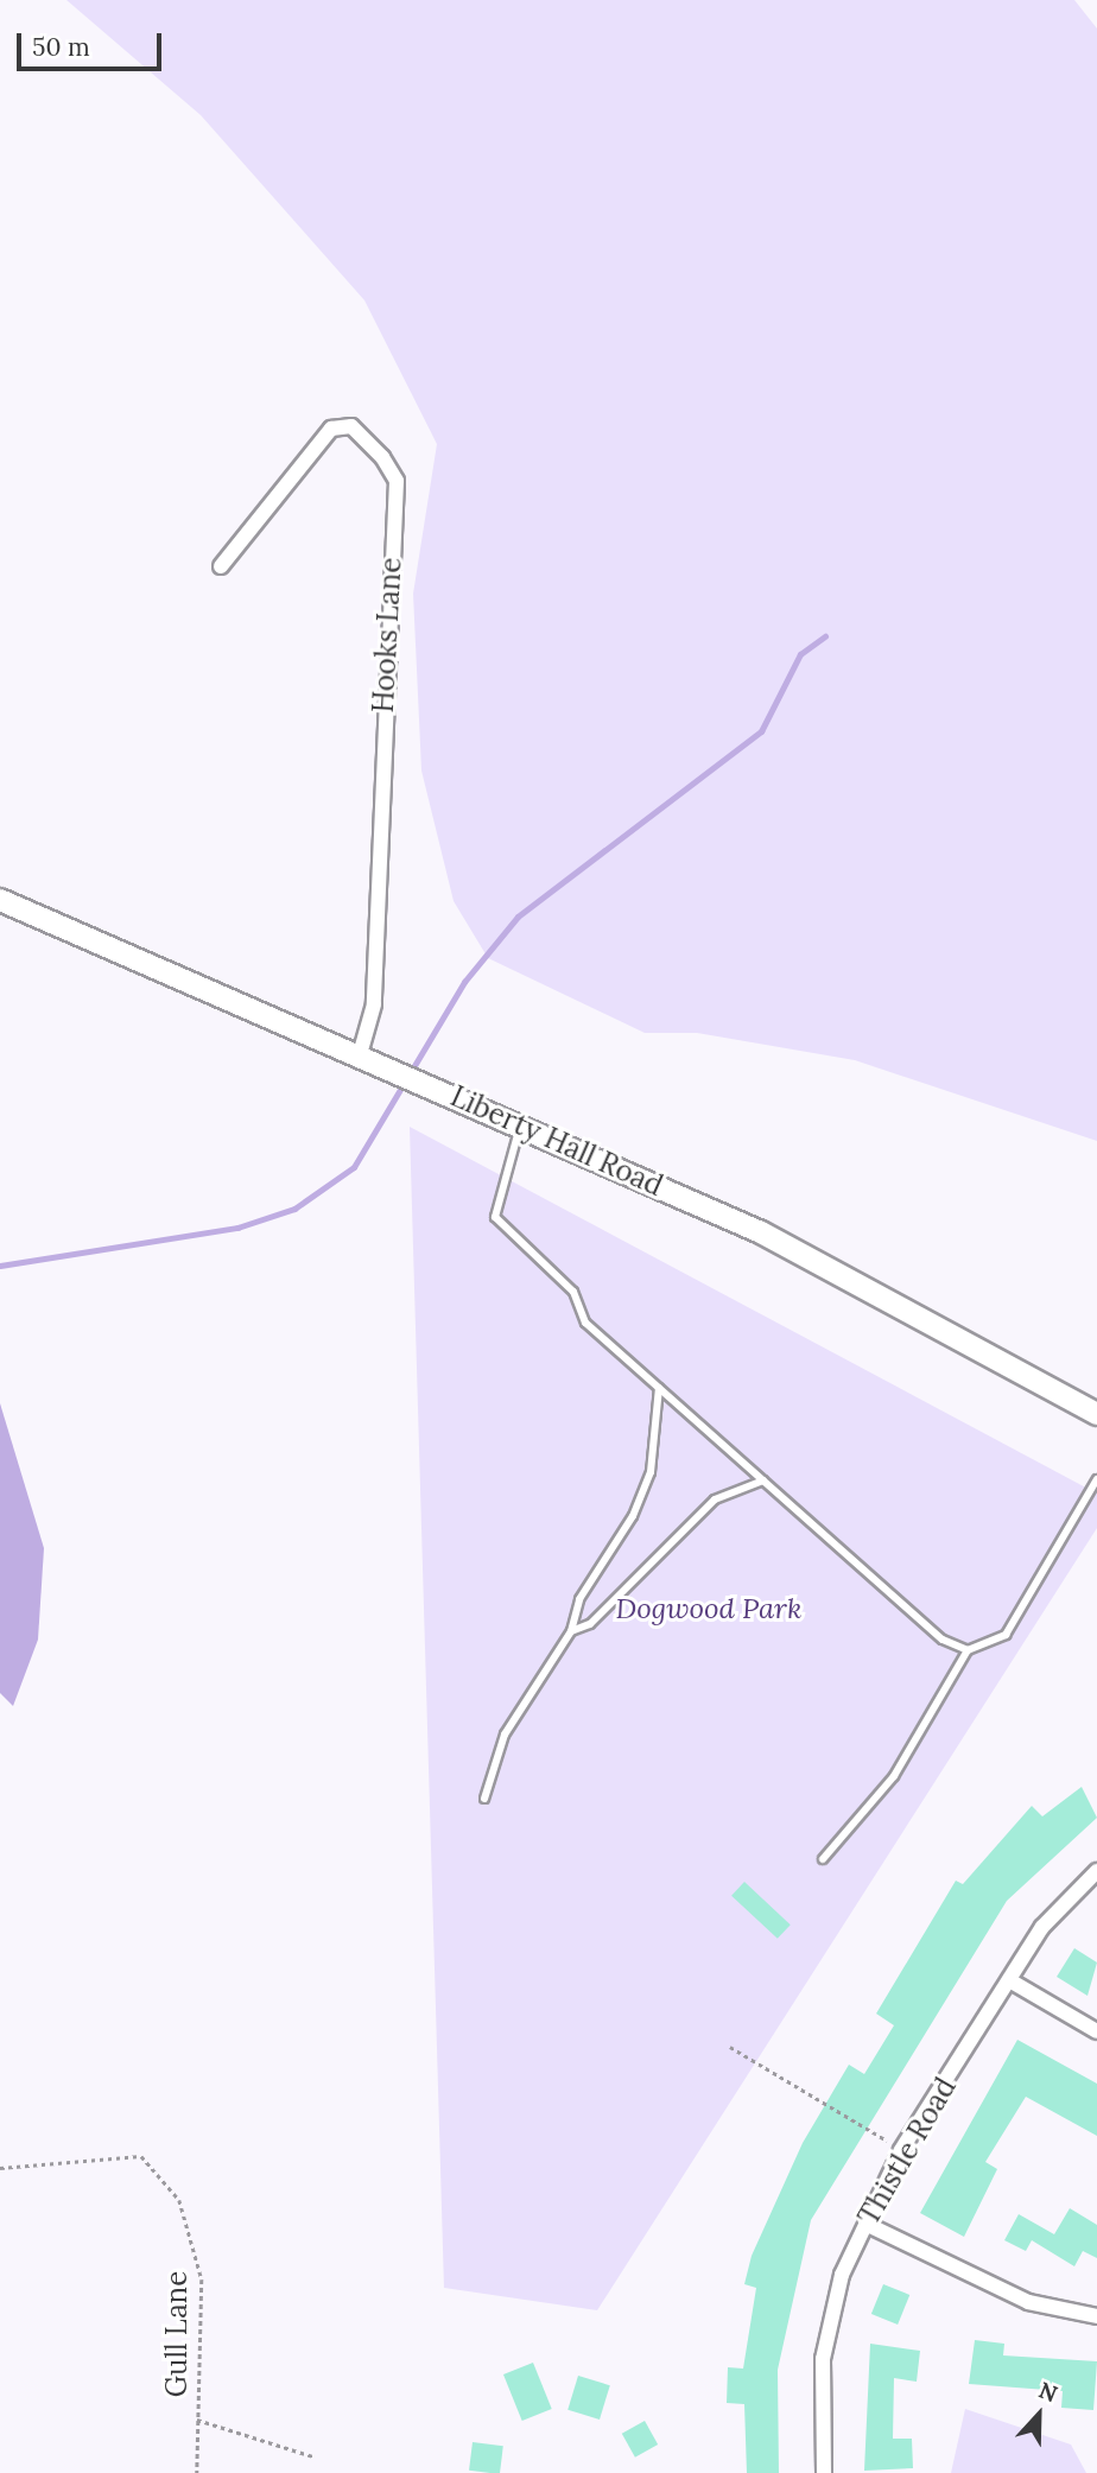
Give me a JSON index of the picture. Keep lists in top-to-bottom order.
{
  "streets": {
    "main road": ["Liberty Hall Road"],
    "street": ["Hooks Lane", "Thistle Road"],
    "path": ["Gull Lane"]
  },
  "crossings": [
    ["Hooks Lane", "Liberty Hall Road"]
  ],
  "parks": ["Dogwood Park"],
  "scale_bar": "50 m",
  "north": "top"
}
